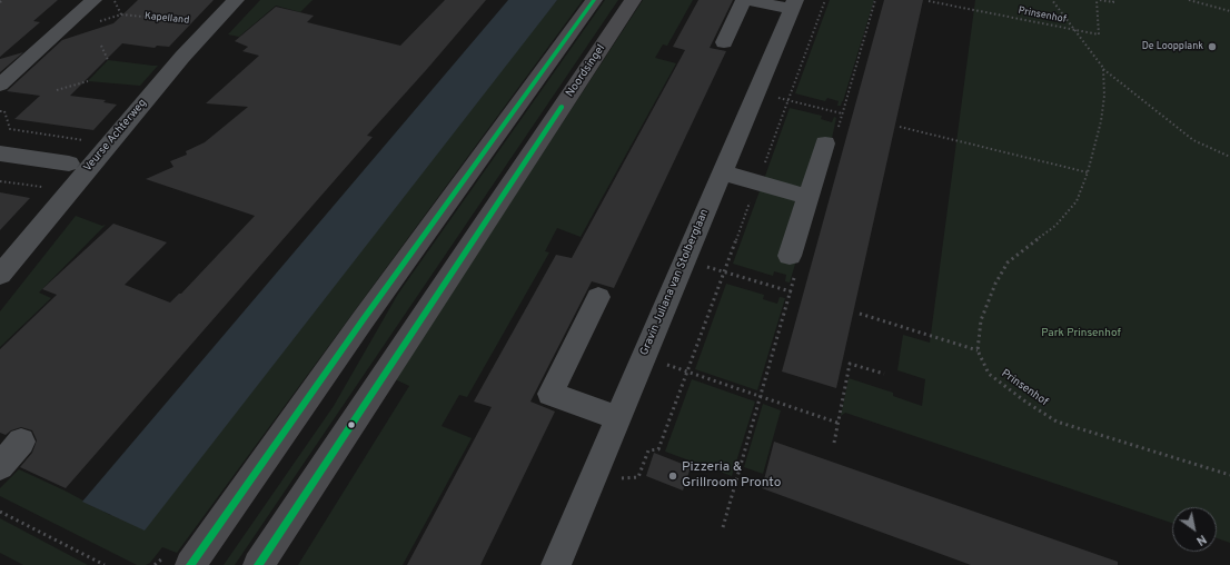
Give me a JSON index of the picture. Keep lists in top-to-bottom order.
{
  "streets": {
    "main road": ["Noordsingel"],
    "street": ["Veurse Achterweg", "Gravin Juliana van Stolberglaan"],
    "path": ["Prinsenhof", "Kapelland"]
  },
  "crossings": [
    ["Kapelland", "Veurse Achterweg"]
  ],
  "parks": ["Park Prinsenhof"],
  "places": ["De Loopplank", "Pizzeria & Grillroom Pronto"],
  "north": "bottom right"
}
